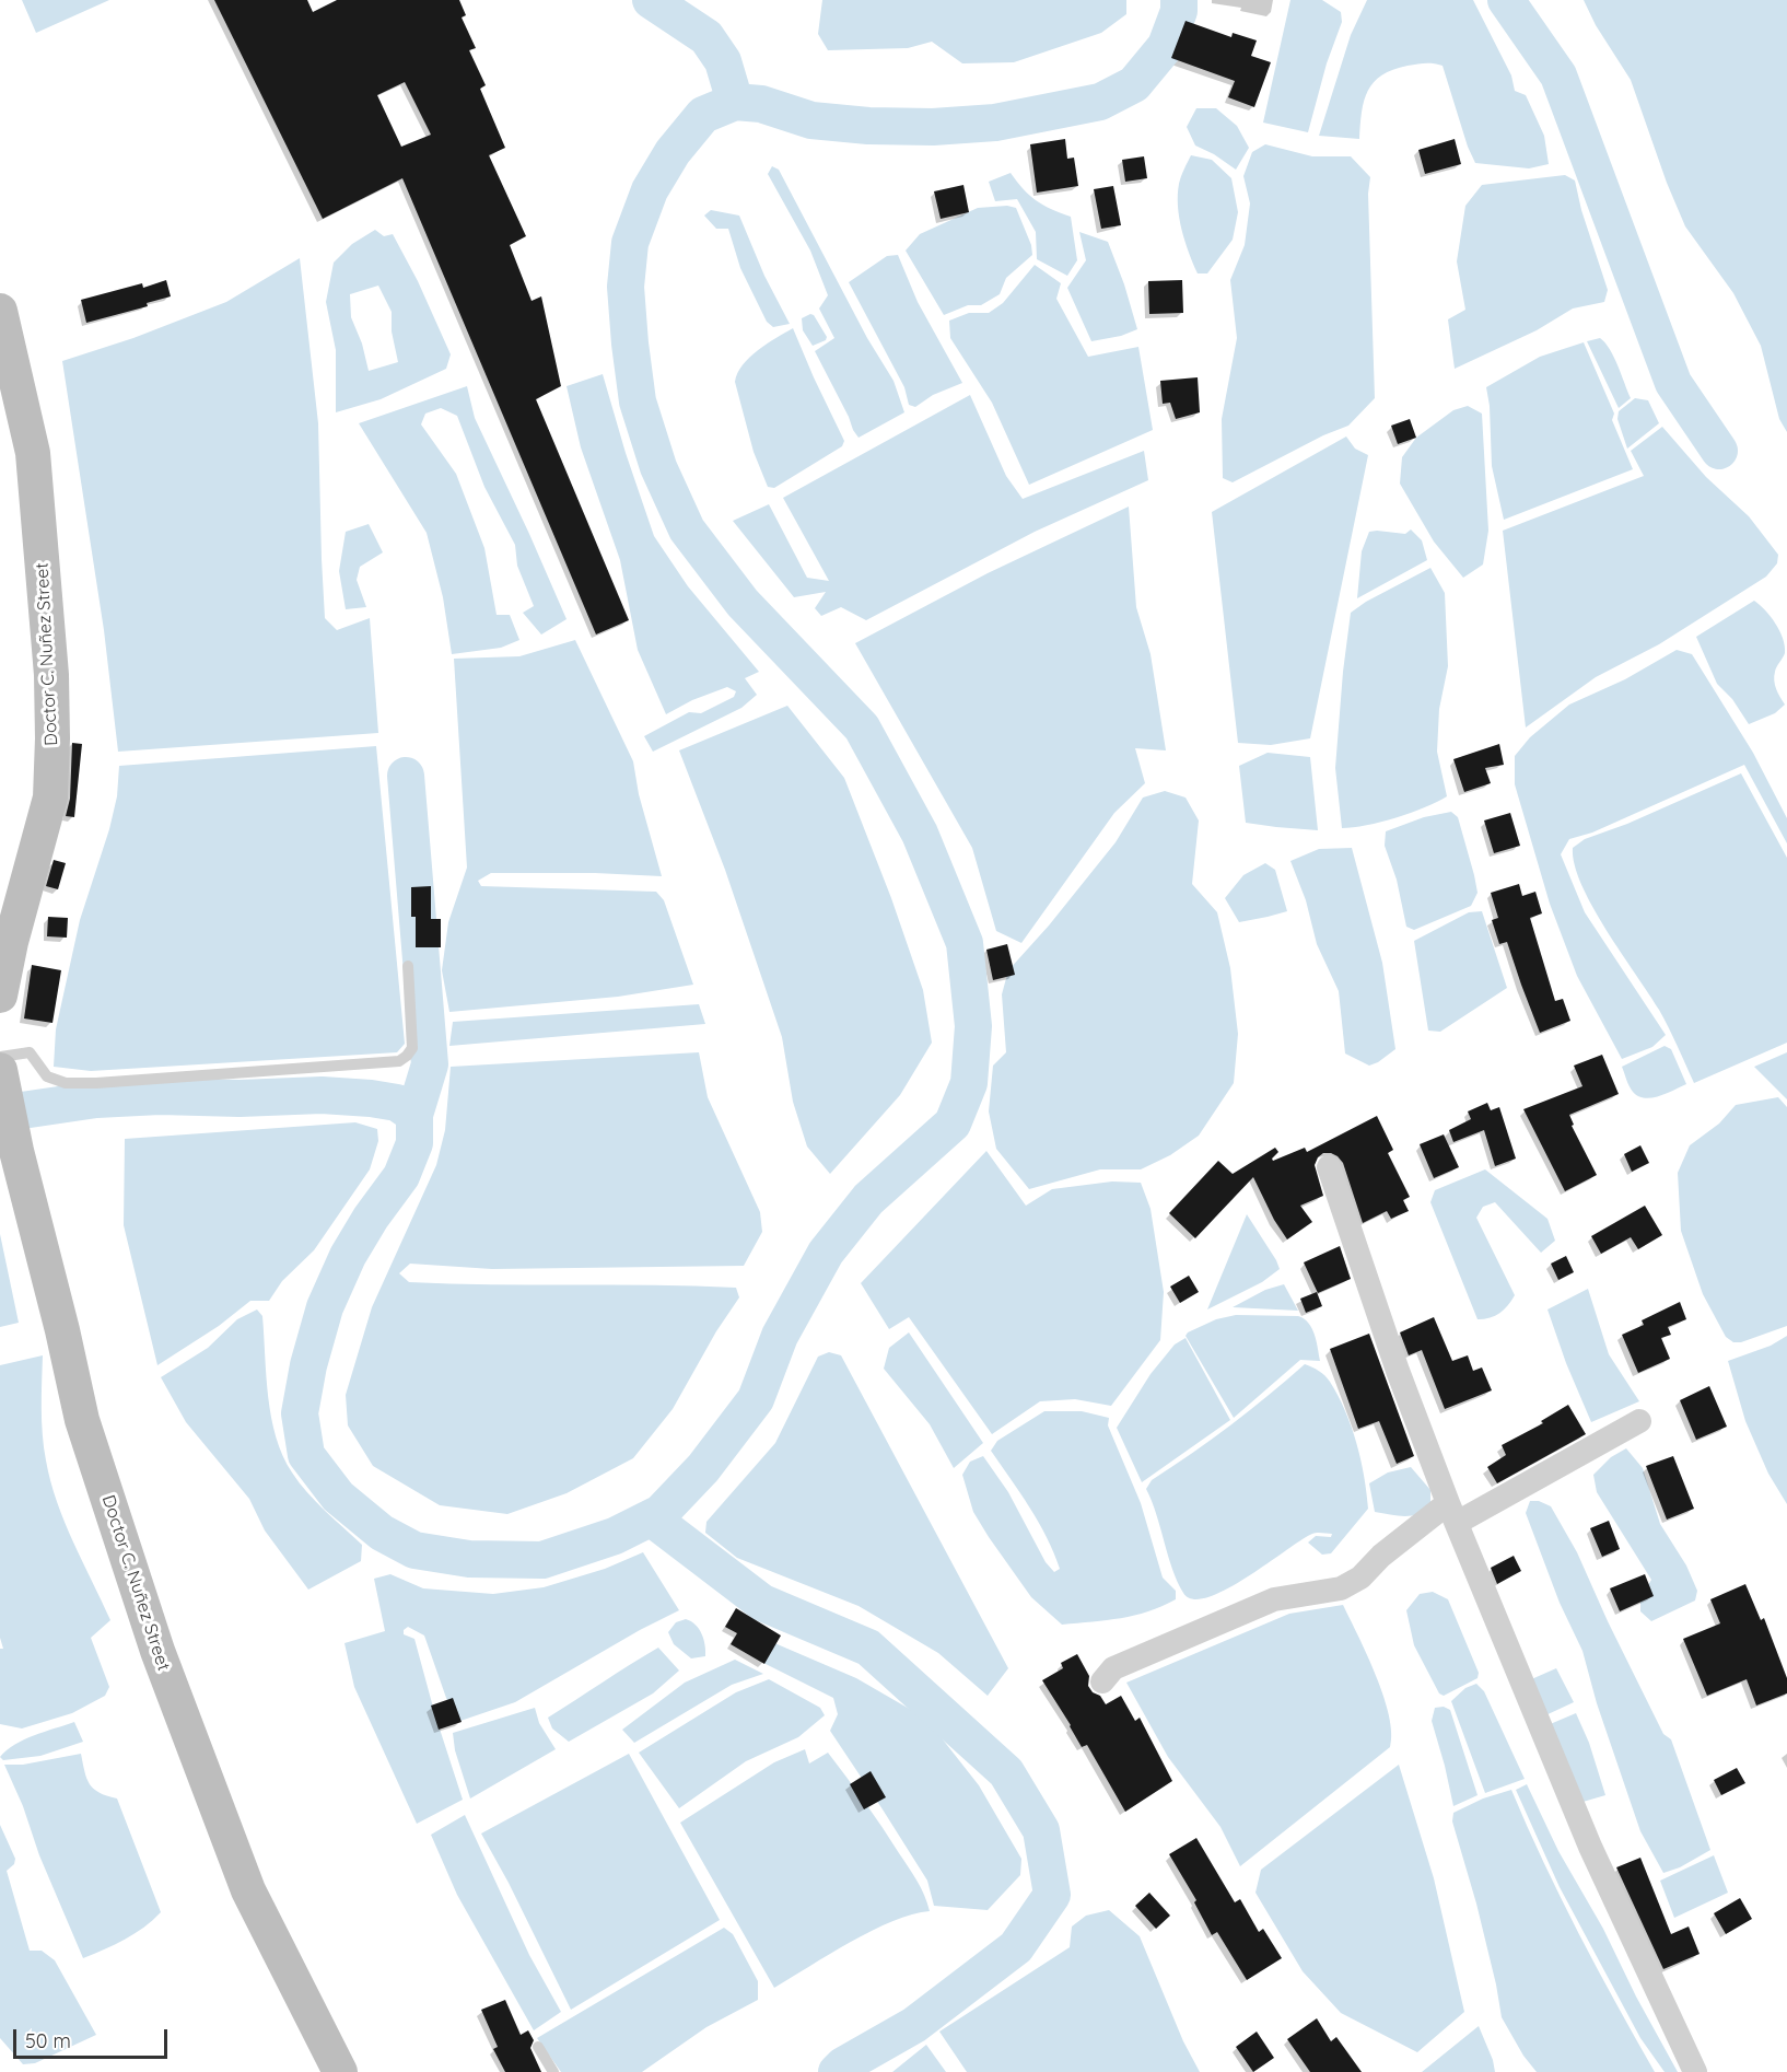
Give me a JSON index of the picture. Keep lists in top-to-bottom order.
{
  "streets": {
    "main road": ["Doctor C. Nuñez Street"]
  },
  "scale_bar": "50 m"
}
